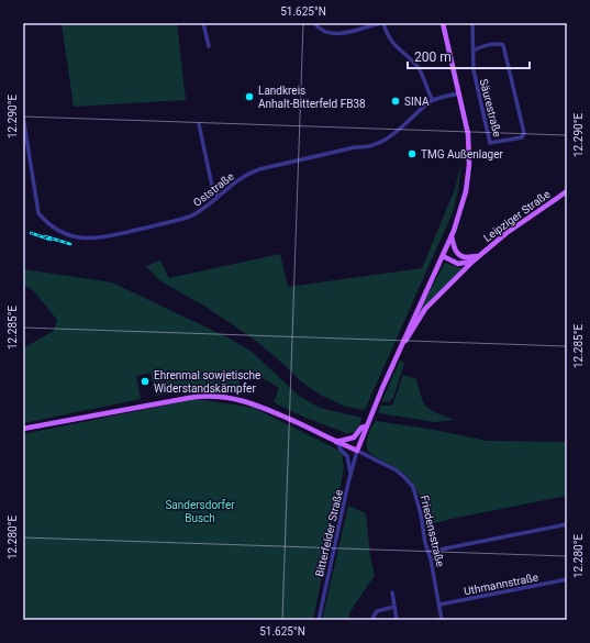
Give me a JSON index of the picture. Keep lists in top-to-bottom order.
{
  "streets": {
    "main road": ["Leipziger Straße"],
    "street": [
      "Säurestraße",
      "Oststraße",
      "Friedensstraße",
      "Bitterfelder Straße",
      "Uthmannstraße"
    ]
  },
  "crossings": [
    ["Friedensstraße", "Bitterfelder Straße"],
    ["Friedensstraße", "Uthmannstraße"]
  ],
  "parks": ["Sandersdorfer Busch"],
  "places": [
    "Landkreis Anhalt-Bitterfeld FB38",
    "SINA",
    "TMG Außenlager",
    "Ehrenmal sowjetische Widerstandskämpfer"
  ],
  "scale_bar": "200 m",
  "coordinates": [
    "51.625°N",
    "12.290°E",
    "12.285°E",
    "12.280°E"
  ]
}
